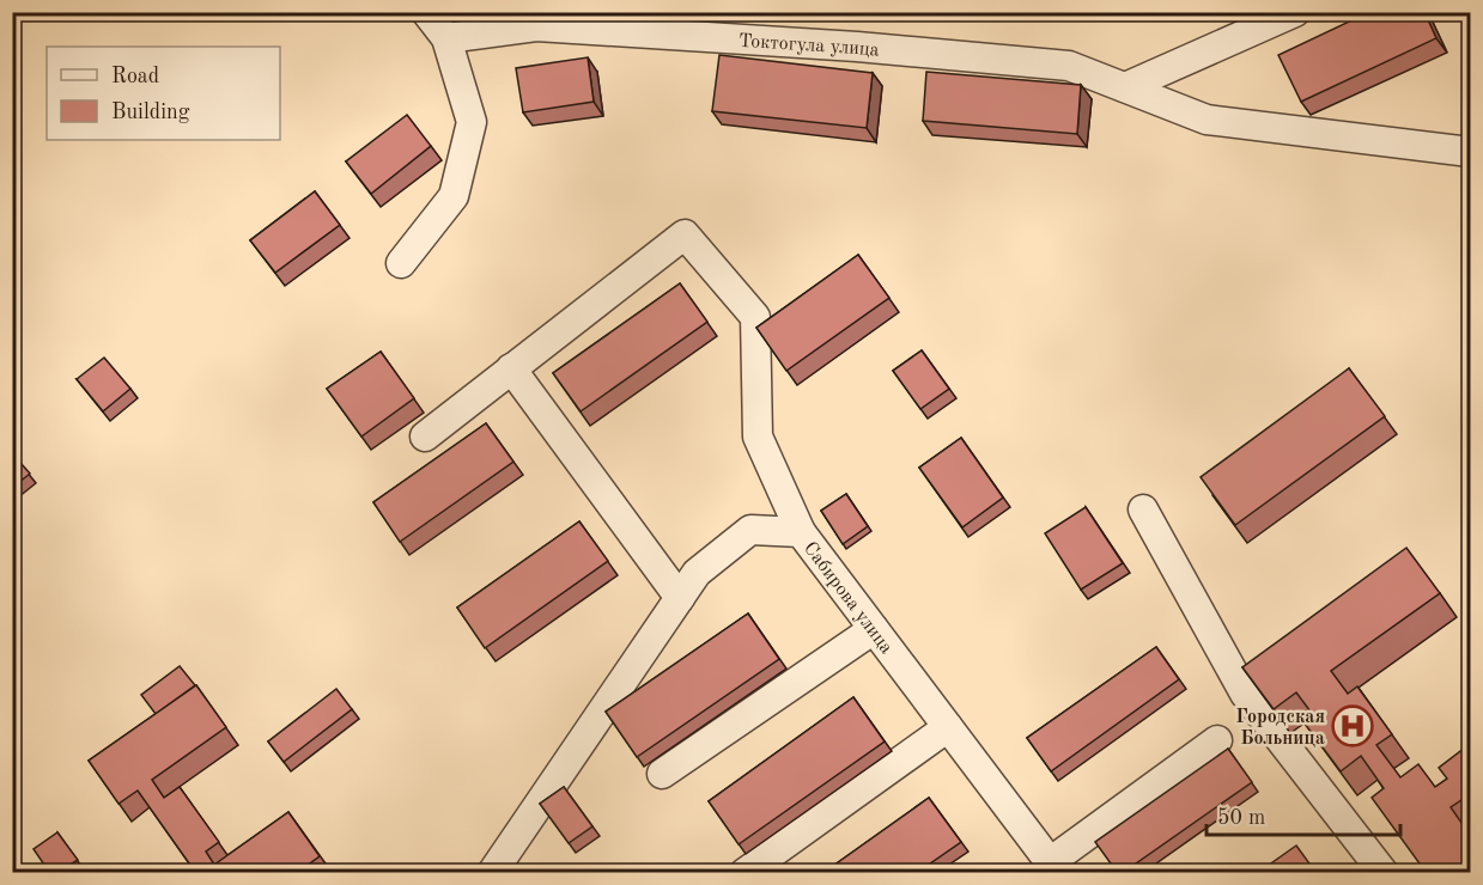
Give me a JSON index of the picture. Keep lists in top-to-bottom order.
{
  "streets": {
    "street": ["Токтогула улица", "Сабирова улица"]
  },
  "places": {
    "hospital": ["Городская Больница"]
  },
  "legend": ["Road", "Building"],
  "scale_bar": "50 m"
}
